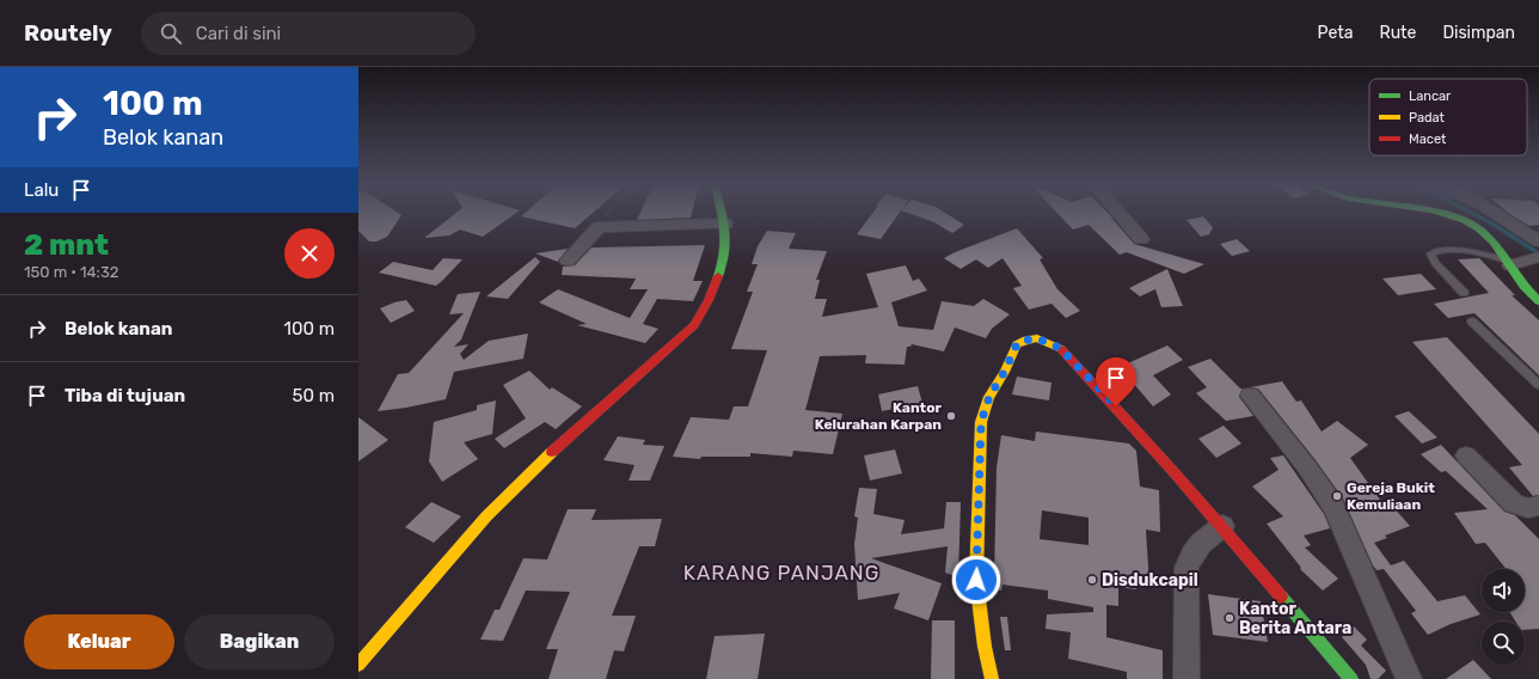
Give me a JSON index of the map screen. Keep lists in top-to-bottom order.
{
  "districts": ["KARANG PANJANG"],
  "places": [
    "Kantor Kelurahan Karpan",
    "Gereja Bukit Kemuliaan",
    "Disdukcapil",
    "Kantor Berita Antara"
  ],
  "legend": ["Lancar", "Padat", "Macet"],
  "page": {
    "header": "Routely",
    "search": "Cari di sini",
    "nav": ["Peta", "Rute", "Disimpan"],
    "turn": ["100 m", "Belok kanan"],
    "then": "Lalu",
    "heading": ["2 mnt", "150 m · 14:32"],
    "list": [
      {
        "name": "Belok kanan",
        "value": "100 m"
      },
      {
        "name": "Tiba di tujuan",
        "value": "50 m"
      }
    ],
    "buttons": ["Keluar", "Bagikan"]
  }
}
